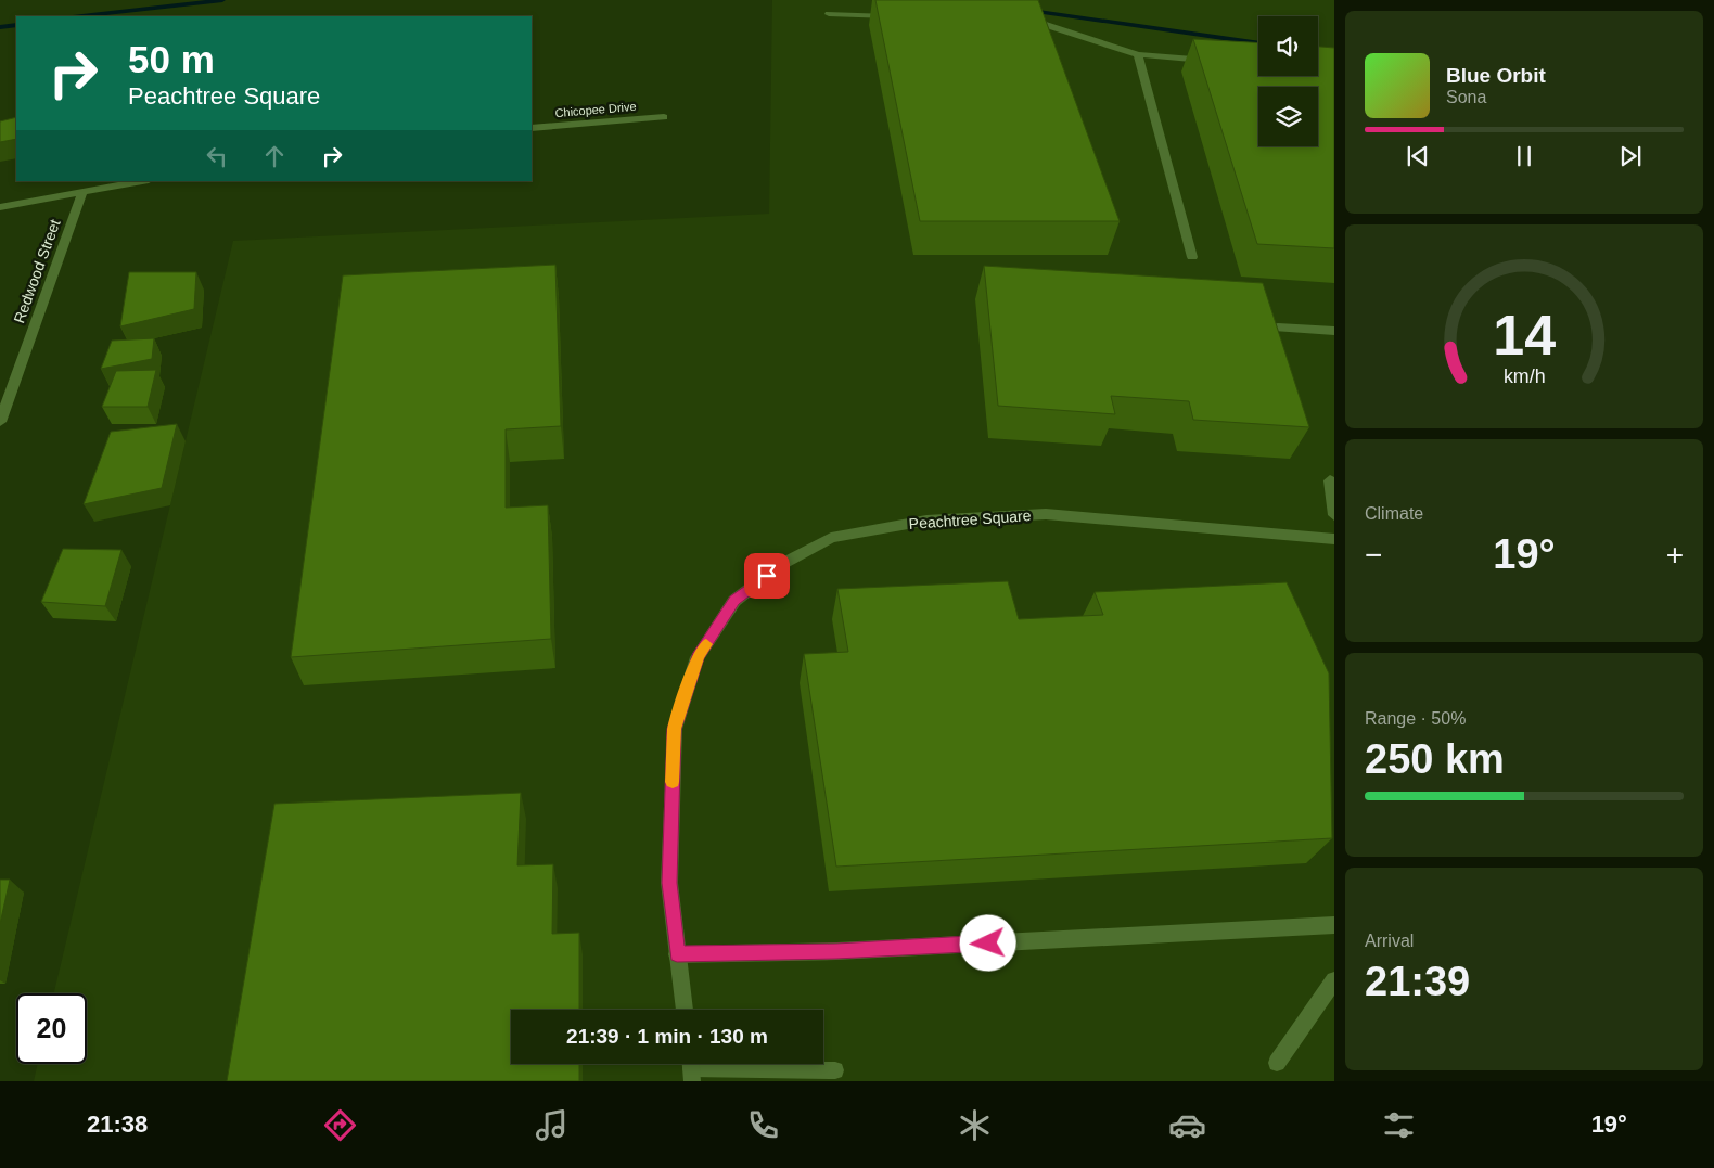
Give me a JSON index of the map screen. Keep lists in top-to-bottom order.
{
  "streets": {
    "street": ["Chicopee Drive", "Redwood Street", "Peachtree Square"]
  },
  "page": {
    "turn": ["50 m", "Peachtree Square"],
    "song": ["Blue Orbit", "Sona"],
    "tile": [
      "Climate",
      ["Range · 50%", "250 km"],
      ["Arrival", "21:39"]
    ],
    "heat": ["−", "19°", "+"],
    "limit": "20",
    "trip": "21:39 · 1 min · 130 m",
    "tabs": ["21:38", "19°"],
    "gauge": ["14", "km/h"]
  }
}
